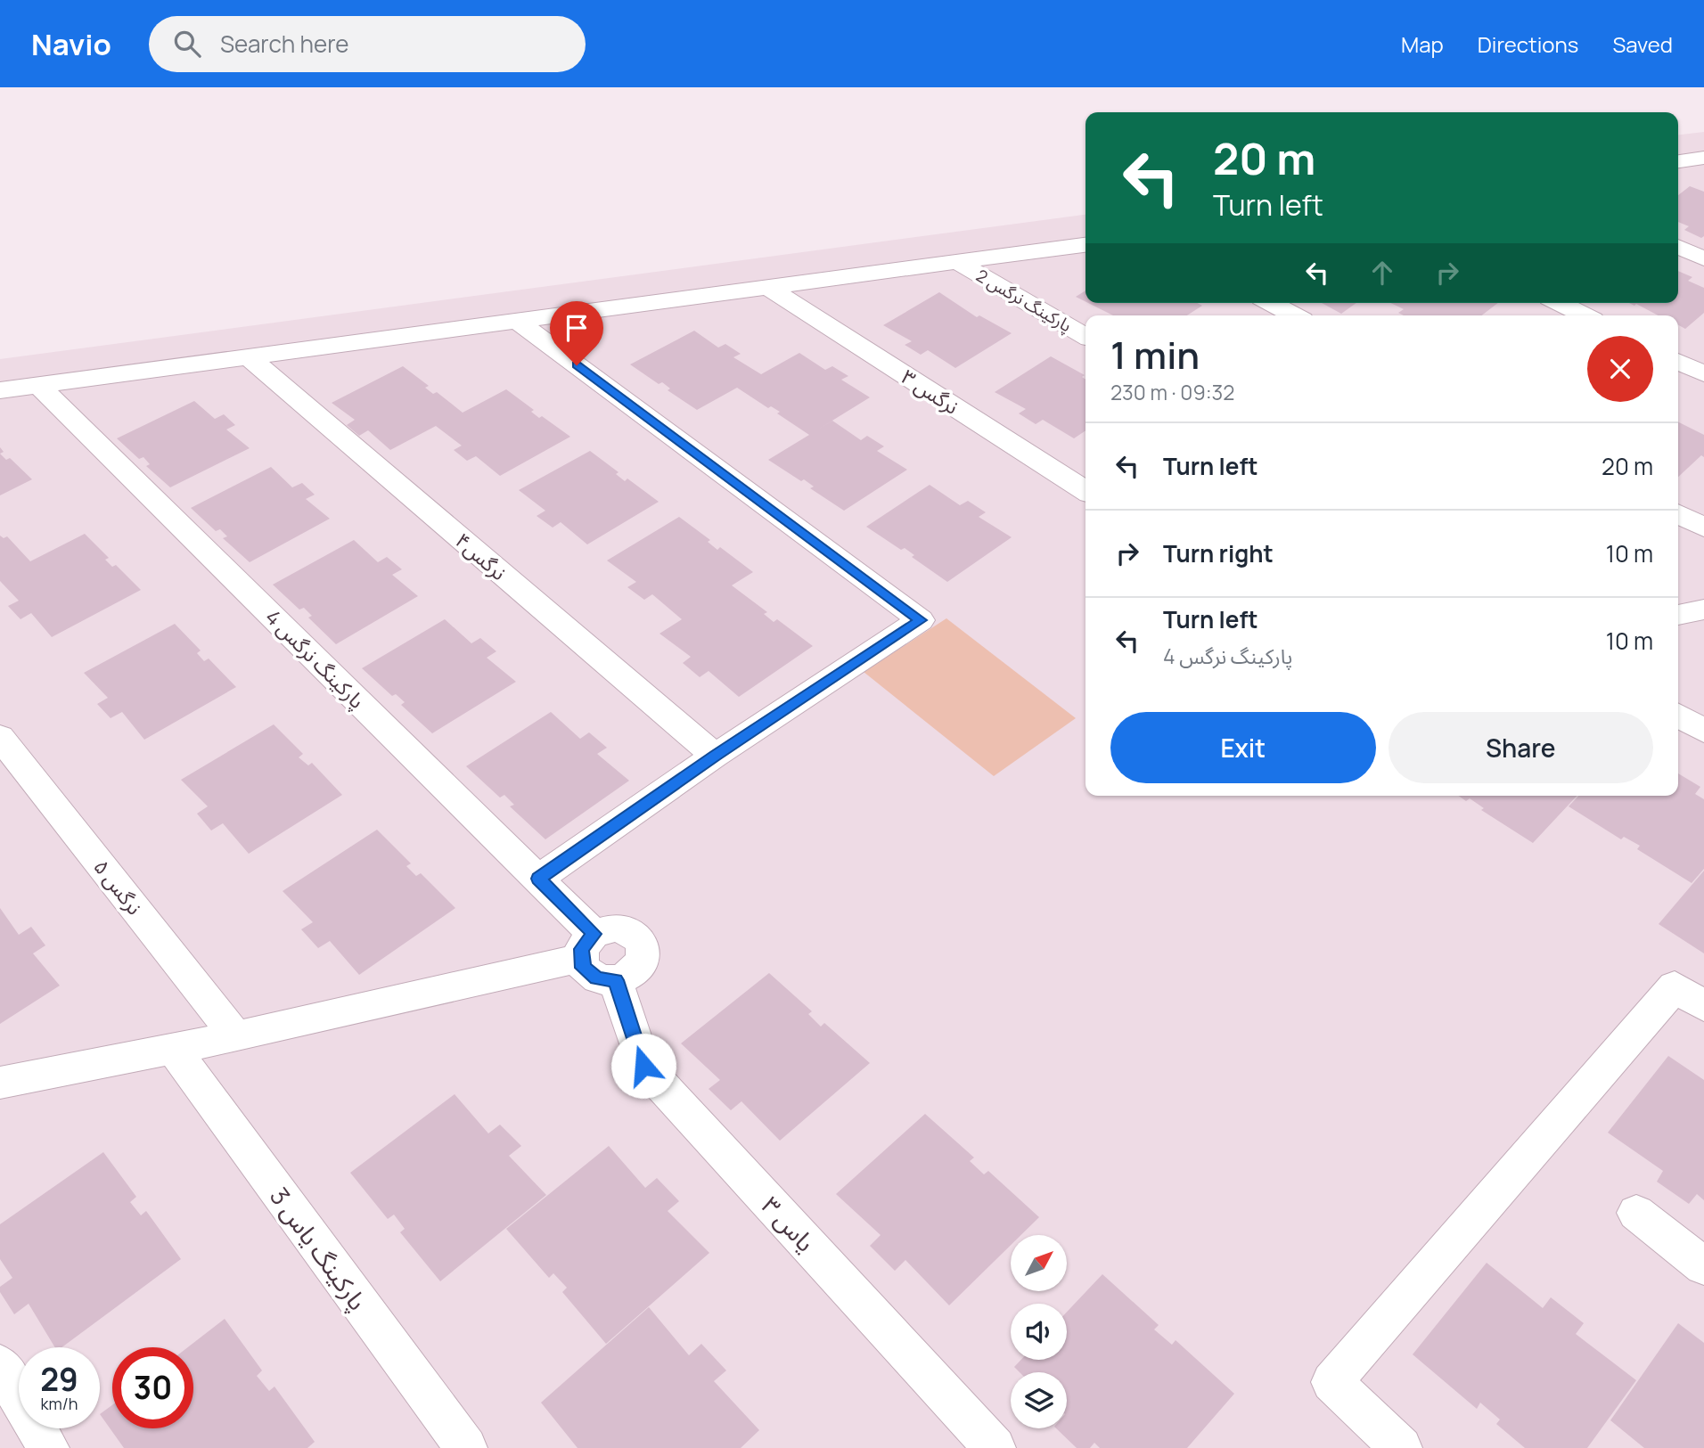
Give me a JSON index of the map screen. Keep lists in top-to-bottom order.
{
  "streets": {
    "street": [
      "پارکینگ نرگس 2",
      "نرگس ۳",
      "نرگس۴",
      "پارکینگ نرگس 4",
      "نرگس ۵",
      "یاس ۳",
      "پارکینگ یاس 3"
    ]
  },
  "crossings": [
    ["پارکینگ نرگس 4", "یاس ۳"]
  ],
  "north": "top right",
  "page": {
    "header": "Navio",
    "search": "Search here",
    "nav": ["Map", "Directions", "Saved"],
    "turn": ["20 m", "Turn left"],
    "heading": ["1 min", "230 m · 09:32"],
    "list": [
      {
        "name": "Turn left",
        "value": "20 m"
      },
      {
        "name": "Turn right",
        "value": "10 m"
      },
      {
        "name": "Turn left",
        "note": "پارکینگ نرگس 4",
        "value": "10 m"
      }
    ],
    "buttons": ["Exit", "Share"],
    "speed": "29 km/h",
    "limit": "30"
  }
}
